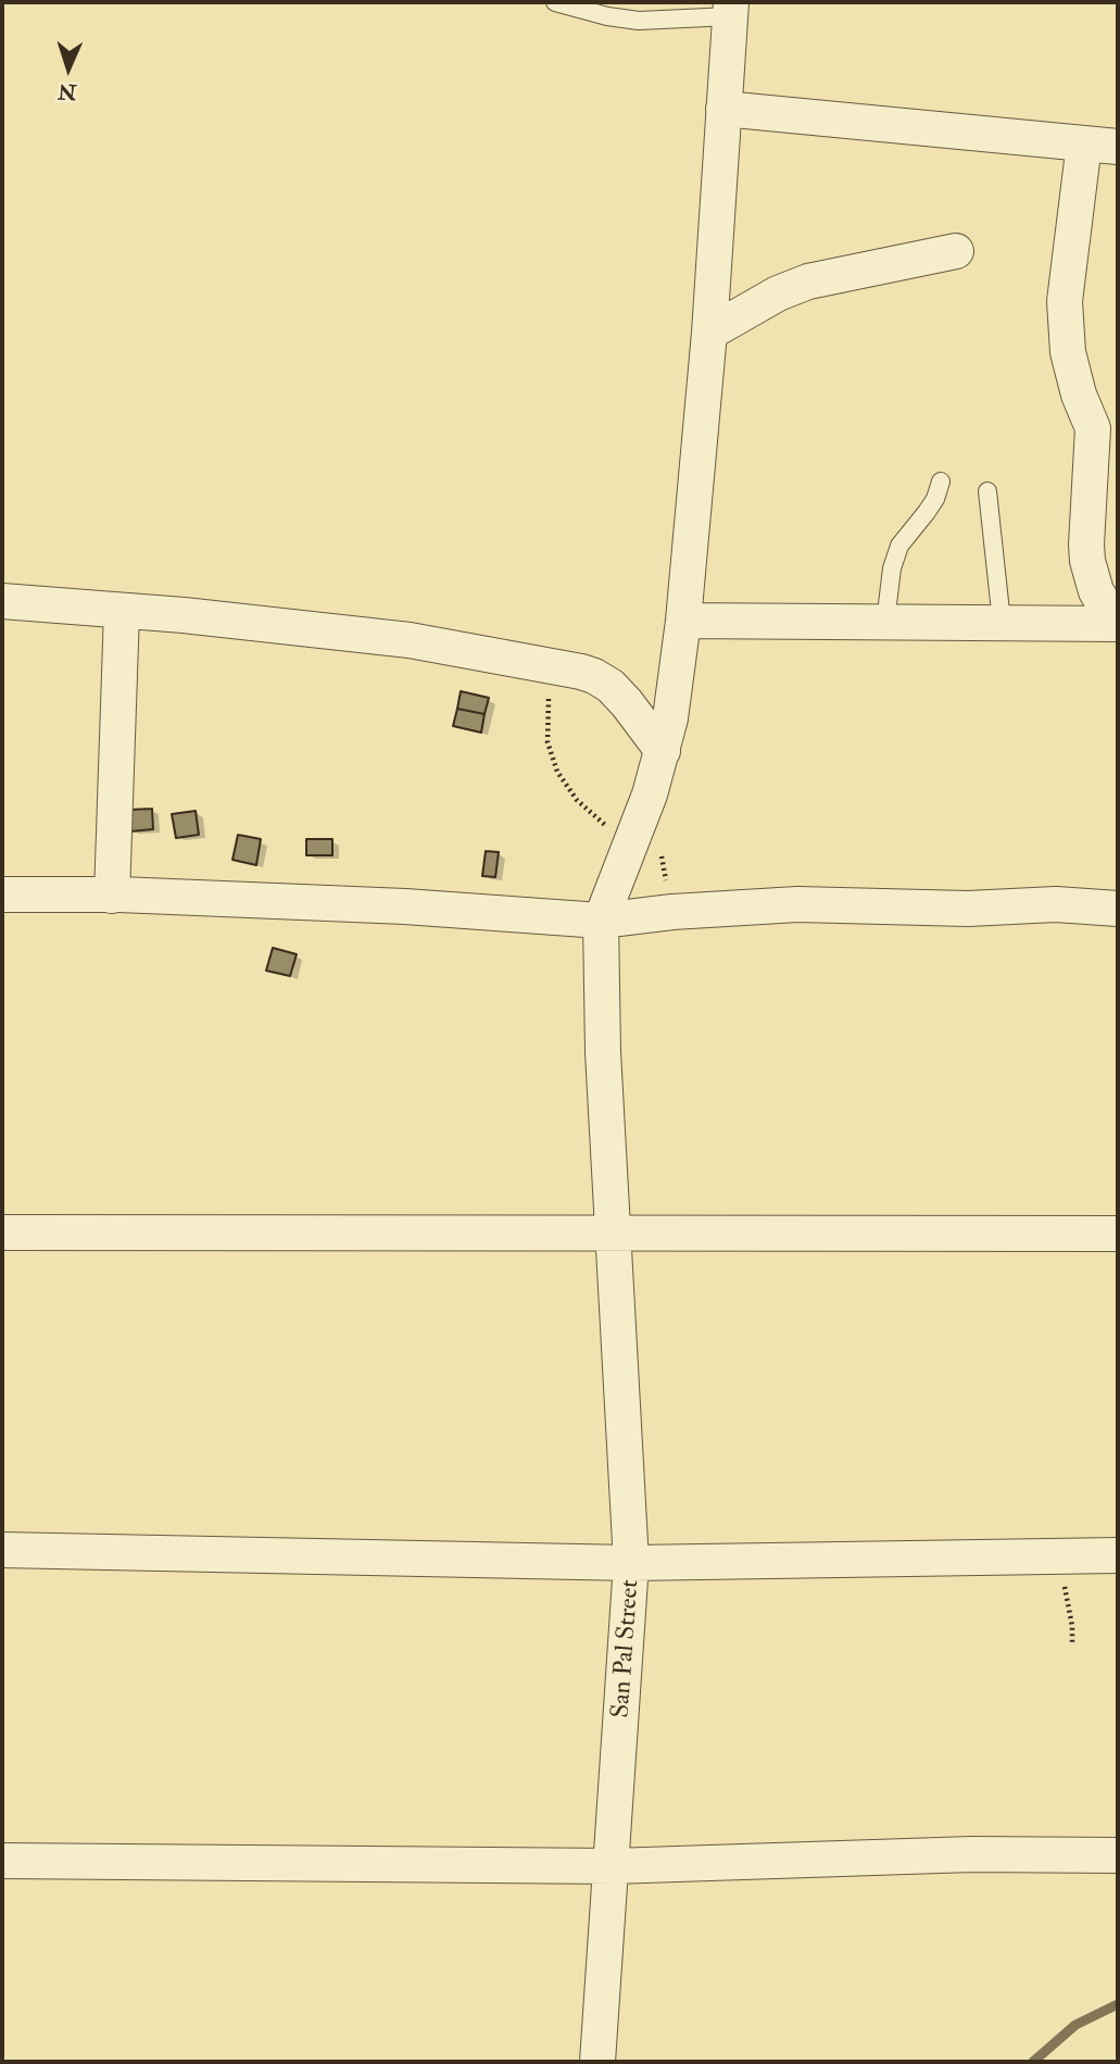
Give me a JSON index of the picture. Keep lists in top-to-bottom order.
{
  "streets": {
    "street": ["San Pal Street"]
  },
  "north": "bottom"
}
